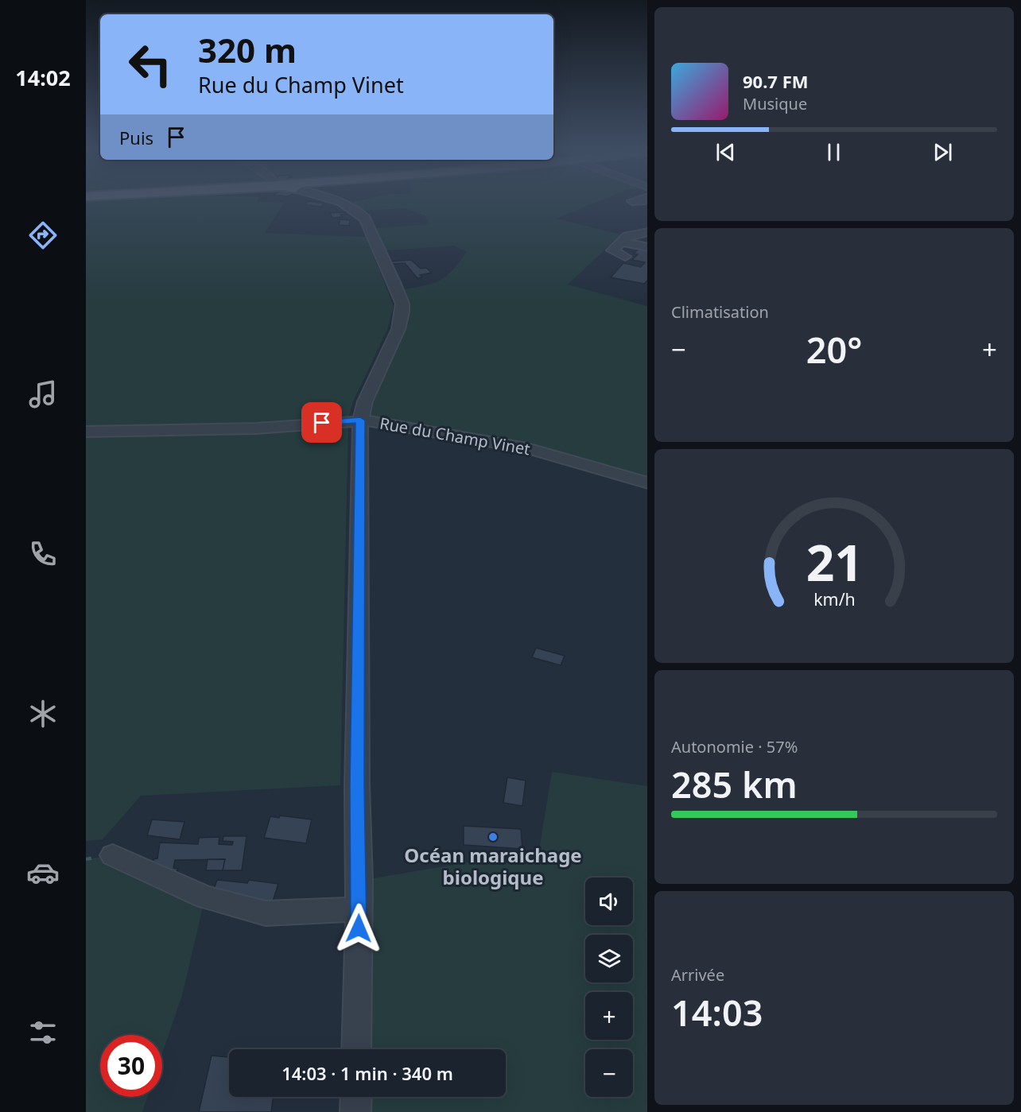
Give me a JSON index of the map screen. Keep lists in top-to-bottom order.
{
  "streets": {
    "street": ["Rue du Champ Vinet"]
  },
  "places": ["Océan maraichage biologique"],
  "page": {
    "tabs": "14:02",
    "turn": ["320 m", "Rue du Champ Vinet"],
    "song": ["90.7 FM", "Musique"],
    "then": "Puis",
    "tile": [
      "Climatisation",
      ["Autonomie · 57%", "285 km"],
      ["Arrivée", "14:03"]
    ],
    "heat": ["−", "20°", "+"],
    "map_buttons": ["+", "−"],
    "limit": "30",
    "trip": "14:03 · 1 min · 340 m",
    "gauge": ["21", "km/h"]
  }
}
